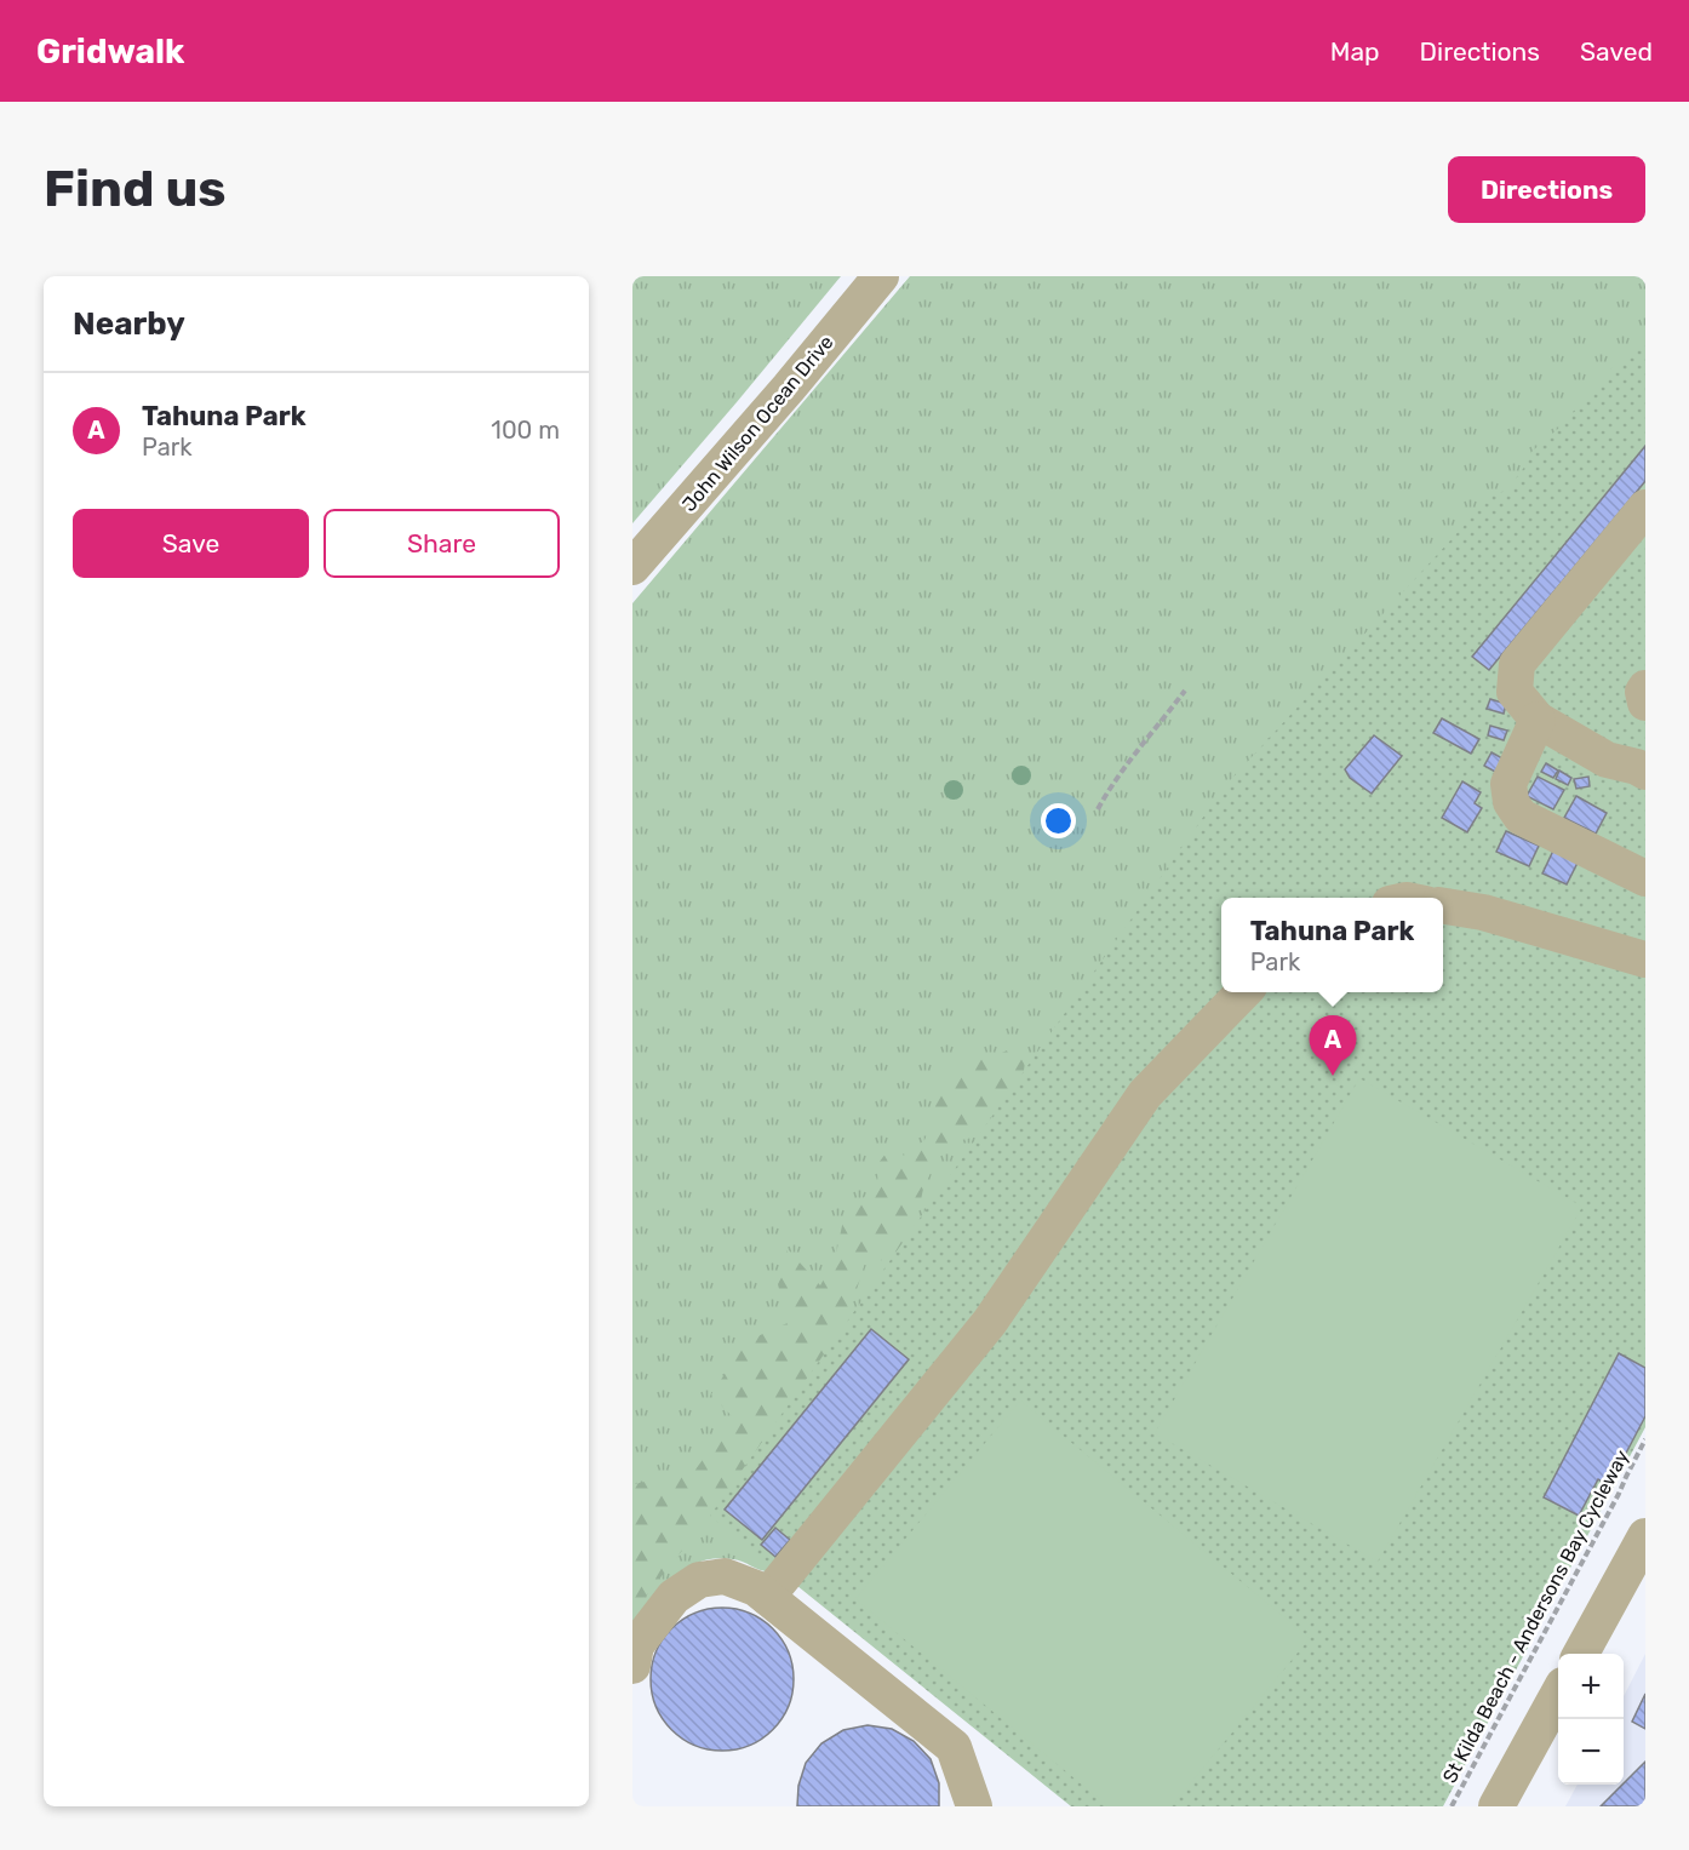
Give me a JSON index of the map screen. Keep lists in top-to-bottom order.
{
  "streets": {
    "street": ["John Wilson Ocean Drive"],
    "path": ["St Kilda Beach - Andersons Bay Cycleway"]
  },
  "page": {
    "header": "Gridwalk",
    "nav": ["Map", "Directions", "Saved"],
    "buttons": [
      "Directions",
      ["Save", "Share"]
    ],
    "title": "Find us",
    "heading": "Nearby",
    "list": [
      {
        "mark": "A",
        "name": "Tahuna Park",
        "note": "Park",
        "value": "100 m"
      }
    ],
    "popup": ["Tahuna Park", "Park"],
    "pins": "A",
    "map_buttons": ["+", "−"]
  }
}
